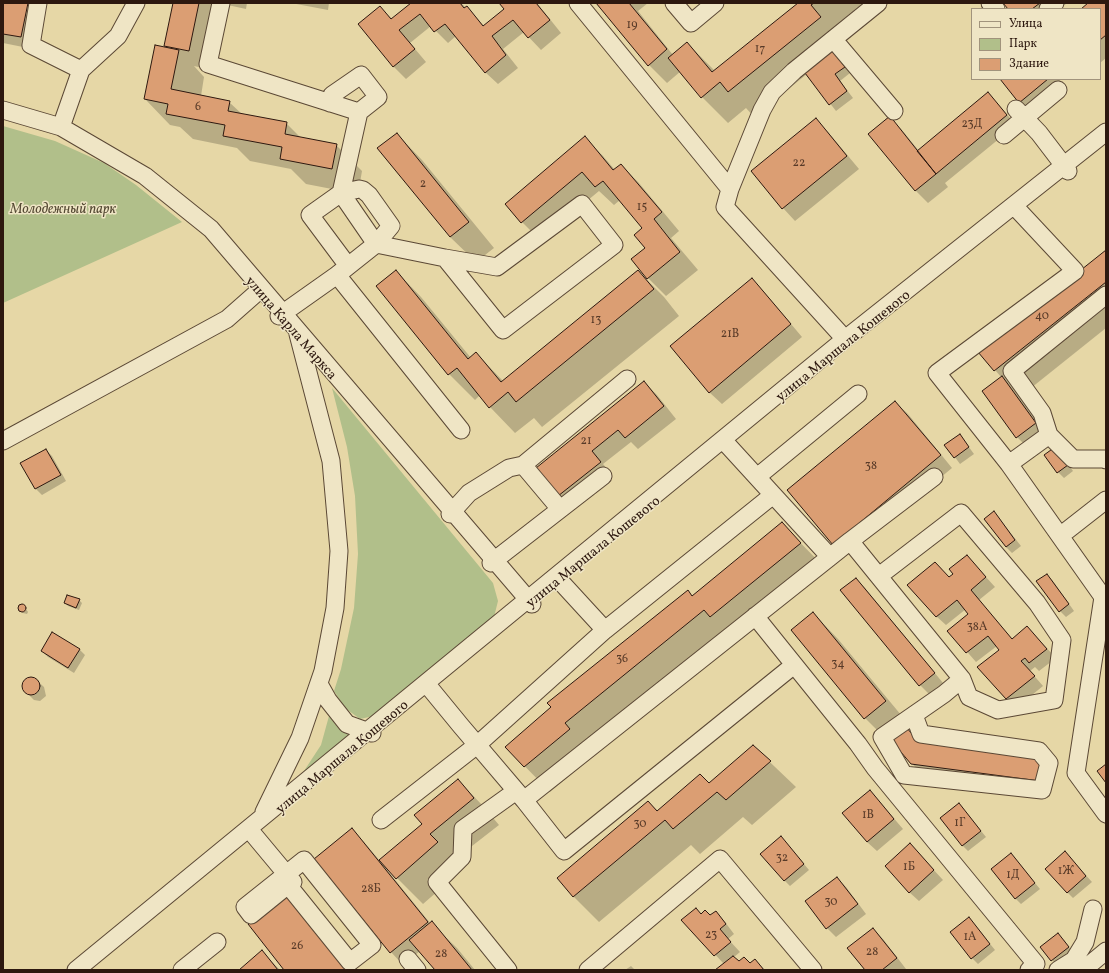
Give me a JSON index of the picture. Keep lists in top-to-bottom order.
{
  "streets": {
    "street": ["улица Карла Маркса", "улица Маршала Кошевого"]
  },
  "crossings": [
    ["улица Карла Маркса", "улица Маршала Кошевого"]
  ],
  "parks": ["Молодежный парк"],
  "house_numbers": [
    "19",
    "17",
    "6",
    "23Д",
    "22",
    "2",
    "15",
    "40",
    "13",
    "21В",
    "21",
    "38",
    "38А",
    "36",
    "34",
    "1В",
    "1Г",
    "30",
    "32",
    "1Б",
    "1Ж",
    "1Д",
    "28Б",
    "30",
    "23",
    "1А",
    "26",
    "28",
    "28"
  ],
  "legend": ["Улица", "Парк", "Здание"]
}
